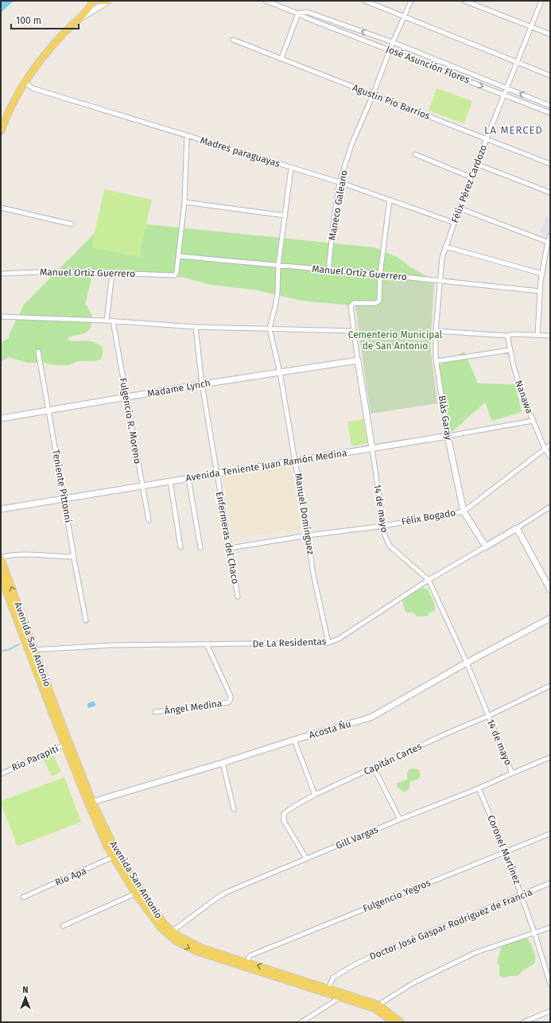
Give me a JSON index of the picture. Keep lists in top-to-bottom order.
{
  "streets": {
    "main road": ["Avenida San Antonio"],
    "street": [
      "José Asunción Flores",
      "Agustín Pío Barrios",
      "Madres paraguayas",
      "Félix Pérez Cardozo",
      "Maneco Galeano",
      "Manuel Ortíz Guerrero",
      "Madame Lynch",
      "Nanawa",
      "Blás Garay",
      "Fulgencio R. Moreno",
      "Avenida Teniente Juan Ramón Medina",
      "Teniente Pittonni",
      "14 de mayo",
      "Manuel Domínguez",
      "Félix Bogado",
      "Enfermeras del Chaco",
      "De La Residentas",
      "Ángel Medina",
      "Acosta Ñu",
      "Río Parapiti",
      "Capitán Cartes",
      "Gill Vargas",
      "Coronel Martínez",
      "Río Apa",
      "Fulgencio Yegros",
      "Doctor José Gaspar Rodríguez de Francia"
    ]
  },
  "crossings": [
    ["José Asunción Flores", "Félix Pérez Cardozo"],
    ["José Asunción Flores", "Maneco Galeano"],
    ["Agustín Pío Barrios", "Félix Pérez Cardozo"],
    ["Agustín Pío Barrios", "Maneco Galeano"],
    ["Madres paraguayas", "Félix Pérez Cardozo"],
    ["Madres paraguayas", "Maneco Galeano"],
    ["Félix Pérez Cardozo", "Manuel Ortíz Guerrero"],
    ["Félix Pérez Cardozo", "Blás Garay"],
    ["Maneco Galeano", "Manuel Ortíz Guerrero"],
    ["Manuel Ortíz Guerrero", "Blás Garay"],
    ["Manuel Ortíz Guerrero", "14 de mayo"],
    ["Madame Lynch", "Fulgencio R. Moreno"],
    ["Madame Lynch", "Teniente Pittonni"],
    ["Madame Lynch", "14 de mayo"],
    ["Madame Lynch", "Manuel Domínguez"],
    ["Madame Lynch", "Enfermeras del Chaco"],
    ["Nanawa", "Avenida Teniente Juan Ramón Medina"],
    ["Nanawa", "Félix Bogado"],
    ["Blás Garay", "Avenida Teniente Juan Ramón Medina"],
    ["Blás Garay", "Félix Bogado"],
    ["Blás Garay", "De La Residentas"],
    ["Fulgencio R. Moreno", "Avenida Teniente Juan Ramón Medina"],
    ["Avenida Teniente Juan Ramón Medina", "Teniente Pittonni"],
    ["Avenida Teniente Juan Ramón Medina", "14 de mayo"],
    ["Avenida Teniente Juan Ramón Medina", "Manuel Domínguez"],
    ["Avenida Teniente Juan Ramón Medina", "Enfermeras del Chaco"],
    ["14 de mayo", "Félix Bogado"],
    ["14 de mayo", "De La Residentas"],
    ["14 de mayo", "Acosta Ñu"],
    ["14 de mayo", "Capitán Cartes"],
    ["14 de mayo", "Gill Vargas"],
    ["Manuel Domínguez", "Félix Bogado"],
    ["Manuel Domínguez", "De La Residentas"],
    ["Félix Bogado", "Enfermeras del Chaco"],
    ["De La Residentas", "Avenida San Antonio"],
    ["De La Residentas", "Ángel Medina"],
    ["Avenida San Antonio", "Acosta Ñu"],
    ["Avenida San Antonio", "Río Parapiti"],
    ["Avenida San Antonio", "Gill Vargas"],
    ["Avenida San Antonio", "Río Apa"],
    ["Avenida San Antonio", "Fulgencio Yegros"],
    ["Avenida San Antonio", "Doctor José Gaspar Rodríguez de Francia"],
    ["Capitán Cartes", "Gill Vargas"],
    ["Gill Vargas", "Coronel Martínez"],
    ["Coronel Martínez", "Fulgencio Yegros"],
    ["Coronel Martínez", "Doctor José Gaspar Rodríguez de Francia"]
  ],
  "districts": ["LA MERCED"],
  "parks": ["Cementerio Municipal de San Antonio"],
  "scale_bar": "100 m",
  "north": "top"
}
